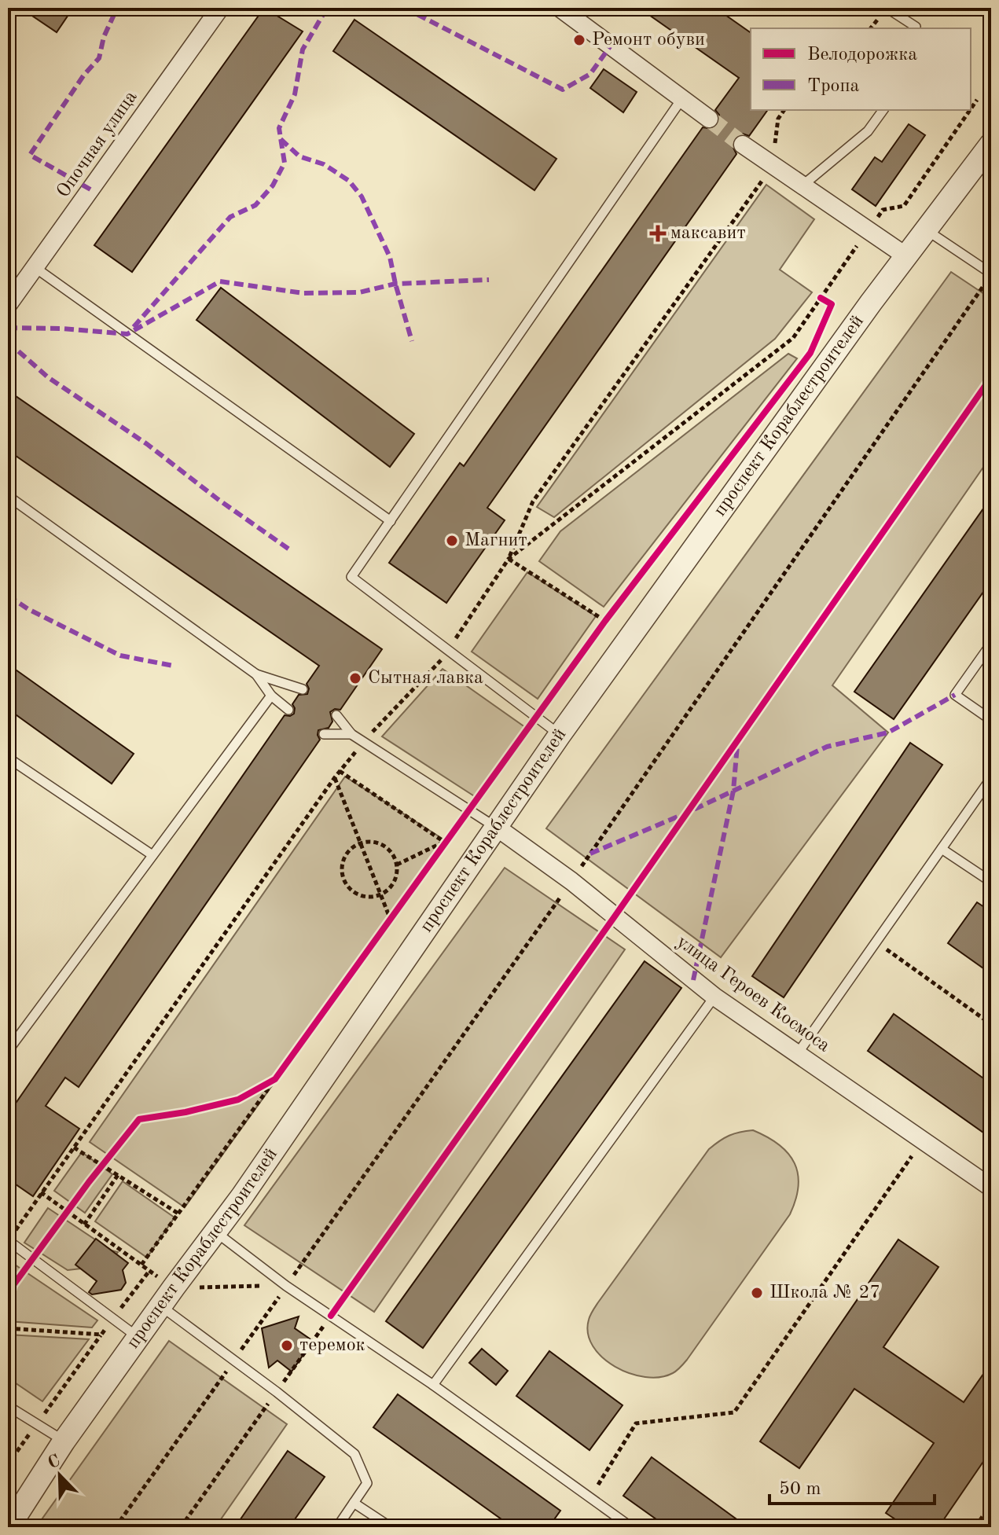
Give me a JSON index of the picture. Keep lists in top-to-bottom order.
{
  "streets": {
    "street": ["Опочная улица", "проспект Кораблестроителей", "улица Героев Космоса"]
  },
  "crossings": [
    ["проспект Кораблестроителей", "улица Героев Космоса"]
  ],
  "places": {
    "other": [
      "Ремонт обуви",
      "Магнит",
      "Сытная лавка",
      "Школа № 27",
      "теремок"
    ],
    "health": ["максавит"]
  },
  "legend": ["Велодорожка", "Тропа"],
  "scale_bar": "50 m",
  "north": "top left"
}
